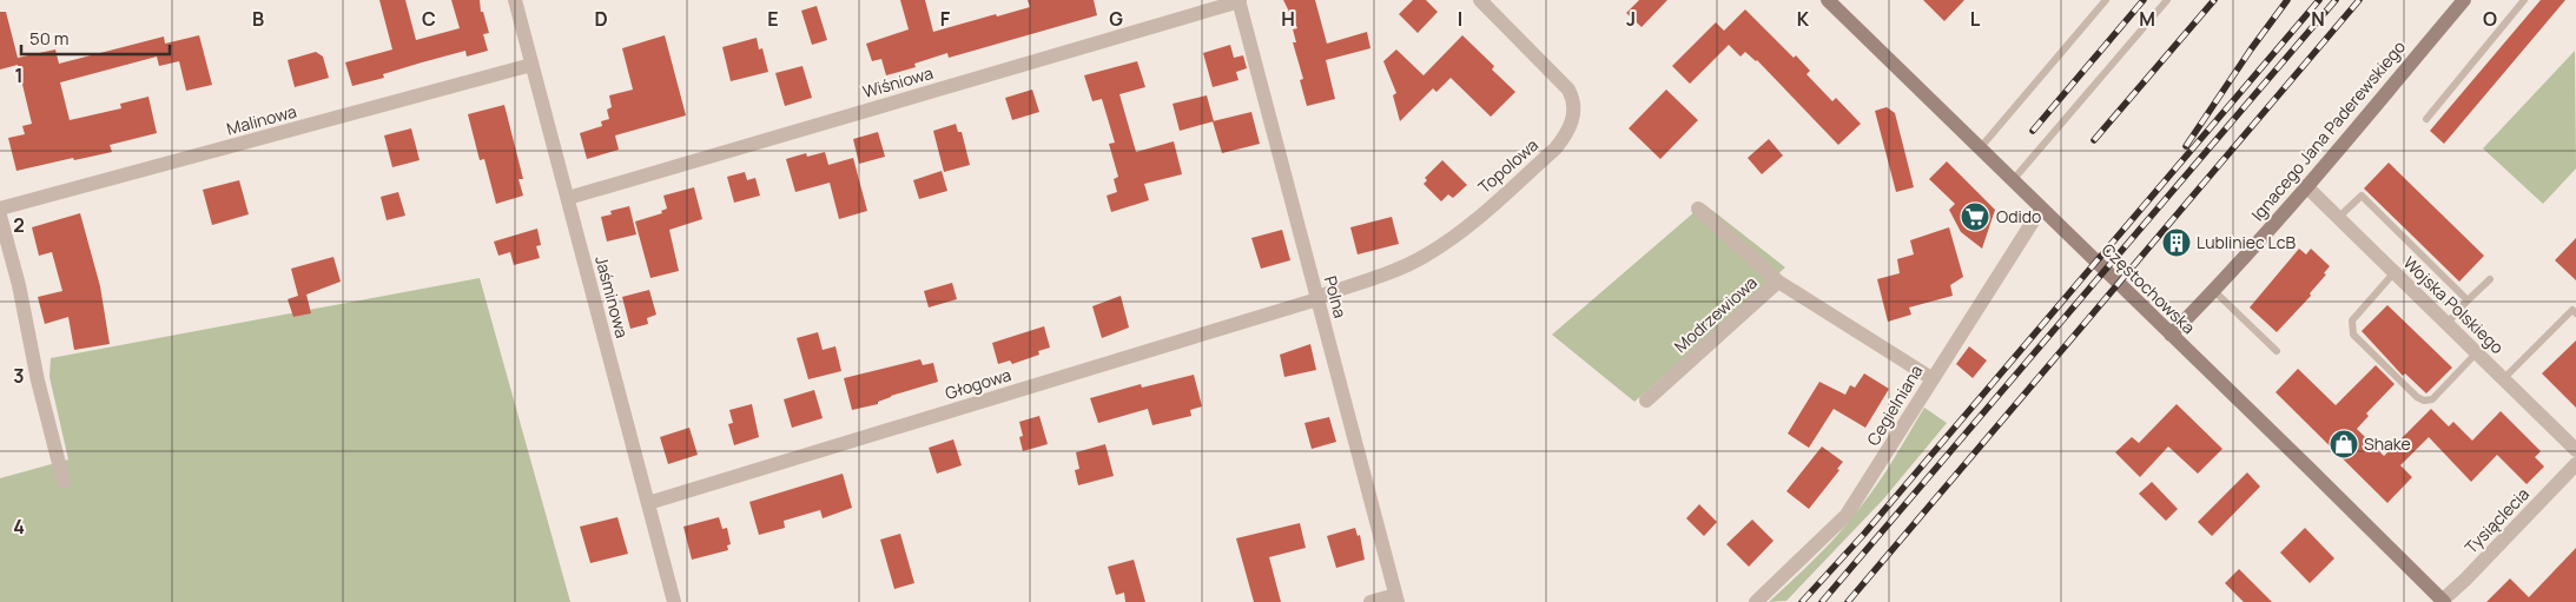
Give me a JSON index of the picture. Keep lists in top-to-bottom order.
{
  "streets": {
    "main road": ["Ignacego Jana Paderewskiego", "Częstochowska"],
    "street": [
      "Wiśniowa",
      "Malinowa",
      "Topolowa",
      "Jaśminowa",
      "Polna",
      "Wojska Polskiego",
      "Modrzewiowa",
      "Głogowa",
      "Cegielniana",
      "Tysiąclecia"
    ]
  },
  "crossings": [
    ["Wiśniowa", "Jaśminowa"],
    ["Wiśniowa", "Polna"],
    ["Malinowa", "Jaśminowa"],
    ["Ignacego Jana Paderewskiego", "Częstochowska"],
    ["Ignacego Jana Paderewskiego", "Wojska Polskiego"],
    ["Topolowa", "Polna"],
    ["Topolowa", "Głogowa"],
    ["Częstochowska", "Cegielniana"],
    ["Częstochowska", "Tysiąclecia"],
    ["Jaśminowa", "Głogowa"],
    ["Polna", "Głogowa"],
    ["Modrzewiowa", "Cegielniana"]
  ],
  "places": {
    "supermarket": ["Odido"],
    "building": ["Lubliniec LcB"],
    "shop": ["Shake"]
  },
  "scale_bar": "50 m",
  "grid": {
    "columns": [
      "B",
      "C",
      "D",
      "E",
      "F",
      "G",
      "H",
      "I",
      "J",
      "K",
      "L",
      "M",
      "N",
      "O"
    ],
    "rows": [
      "1",
      "2",
      "3",
      "4"
    ]
  }
}
